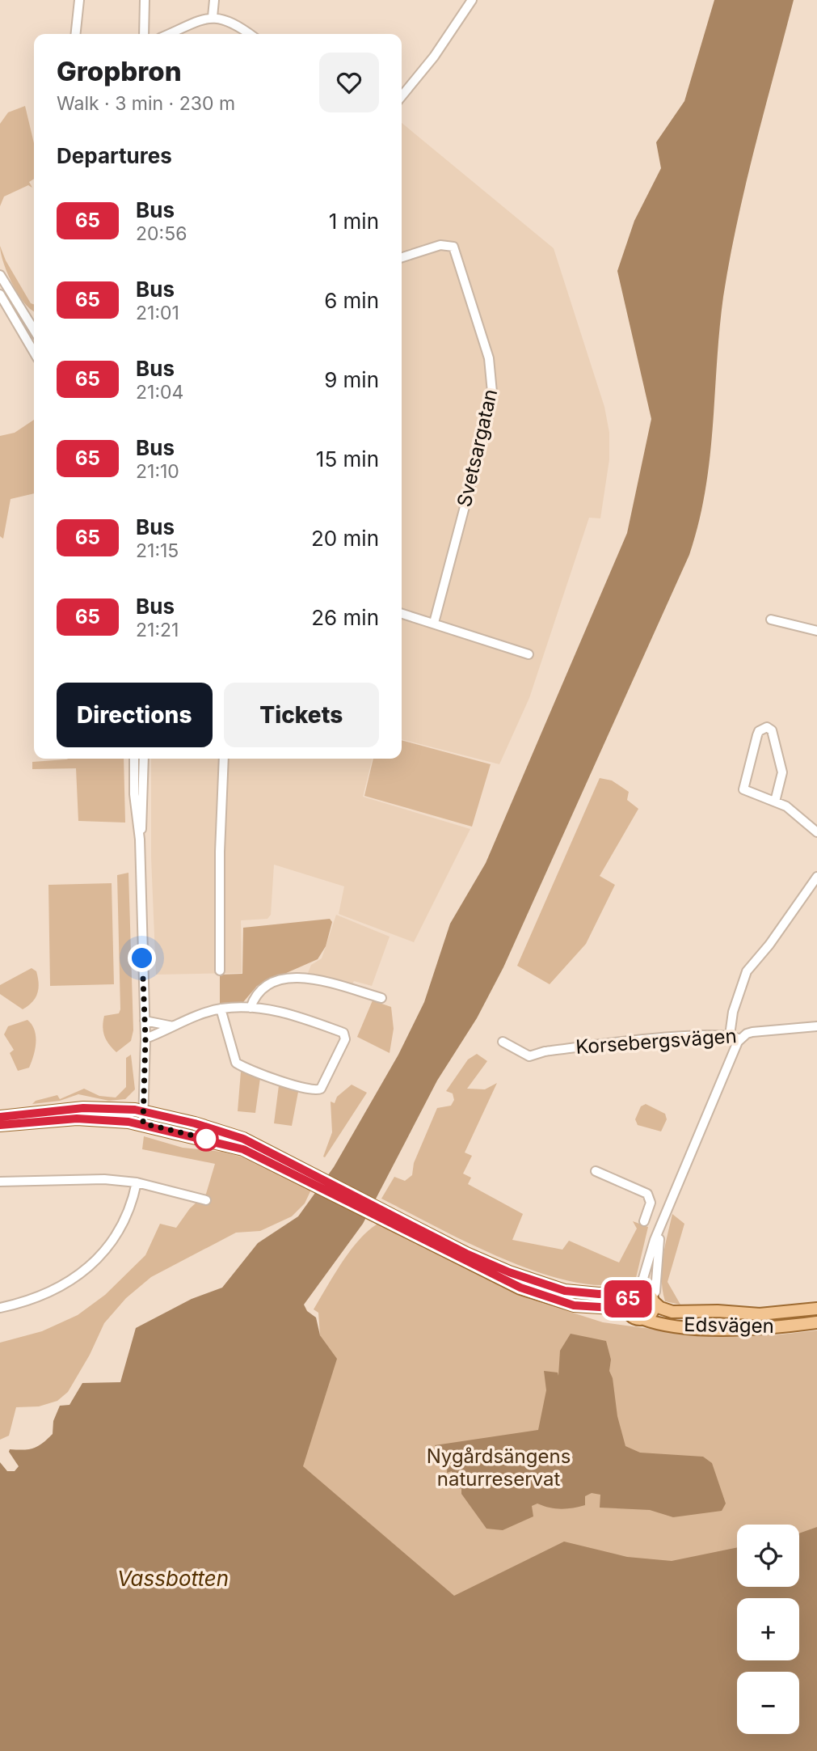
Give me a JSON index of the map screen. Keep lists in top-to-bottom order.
{
  "streets": {
    "main road": ["Edsvägen"],
    "street": ["Svetsargatan", "Korsebergsvägen"]
  },
  "water": ["Vassbotten"],
  "parks": ["Nygårdsängens naturreservat"],
  "lines": ["bus line 65"],
  "page": {
    "on_map": "65",
    "heading": [
      ["Gropbron", "Walk · 3 min · 230 m"],
      "Departures"
    ],
    "list": [
      {
        "mark": "65",
        "name": "Bus",
        "note": "20:56",
        "value": "1 min"
      },
      {
        "mark": "65",
        "name": "Bus",
        "note": "21:01",
        "value": "6 min"
      },
      {
        "mark": "65",
        "name": "Bus",
        "note": "21:04",
        "value": "9 min"
      },
      {
        "mark": "65",
        "name": "Bus",
        "note": "21:10",
        "value": "15 min"
      },
      {
        "mark": "65",
        "name": "Bus",
        "note": "21:15",
        "value": "20 min"
      },
      {
        "mark": "65",
        "name": "Bus",
        "note": "21:21",
        "value": "26 min"
      }
    ],
    "buttons": ["Directions", "Tickets"],
    "map_buttons": ["+", "−"]
  }
}
